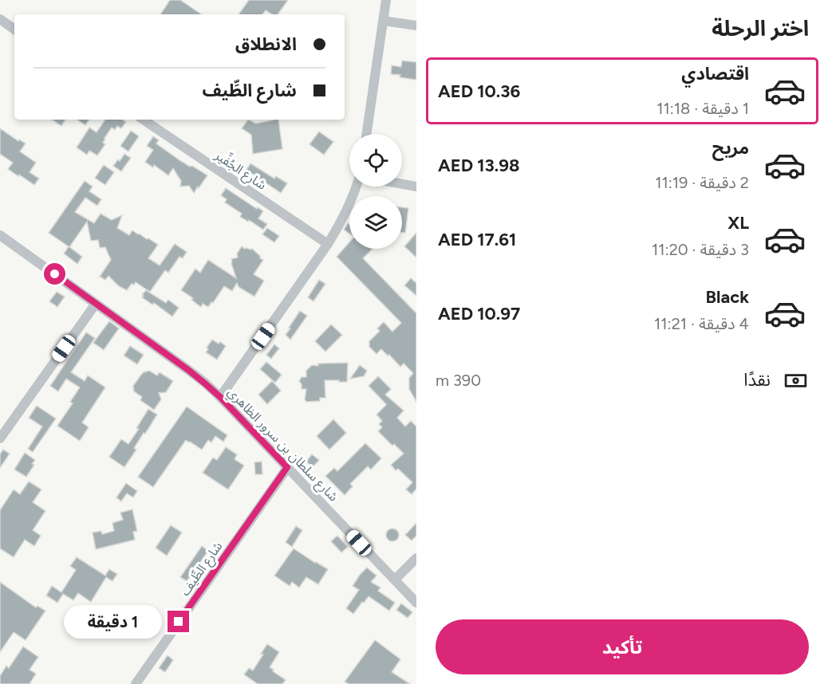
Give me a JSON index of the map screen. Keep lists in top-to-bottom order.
{
  "streets": {
    "street": ["شارع الجُفِّير", "شارع سلطان بن سرور الظاهري", "شارع الطِّيف"]
  },
  "crossings": [
    ["شارع سلطان بن سرور الظاهري", "شارع الطِّيف"]
  ],
  "page": {
    "heading": "اختر الرحلة",
    "banner": ["الانطلاق", "شارع الطِّيف"],
    "list": [
      {
        "name": "اقتصادي",
        "note": "1 دقيقة · 11:18",
        "value": "AED 10.36"
      },
      {
        "name": "مريح",
        "note": "2 دقيقة · 11:19",
        "value": "AED 13.98"
      },
      {
        "name": "XL",
        "note": "3 دقيقة · 11:20",
        "value": "AED 17.61"
      },
      {
        "name": "Black",
        "note": "4 دقيقة · 11:21",
        "value": "AED 10.97"
      }
    ],
    "pay": ["نقدًا", "390 m"],
    "bubble": "1 دقيقة",
    "buttons": "تأكيد"
  }
}
